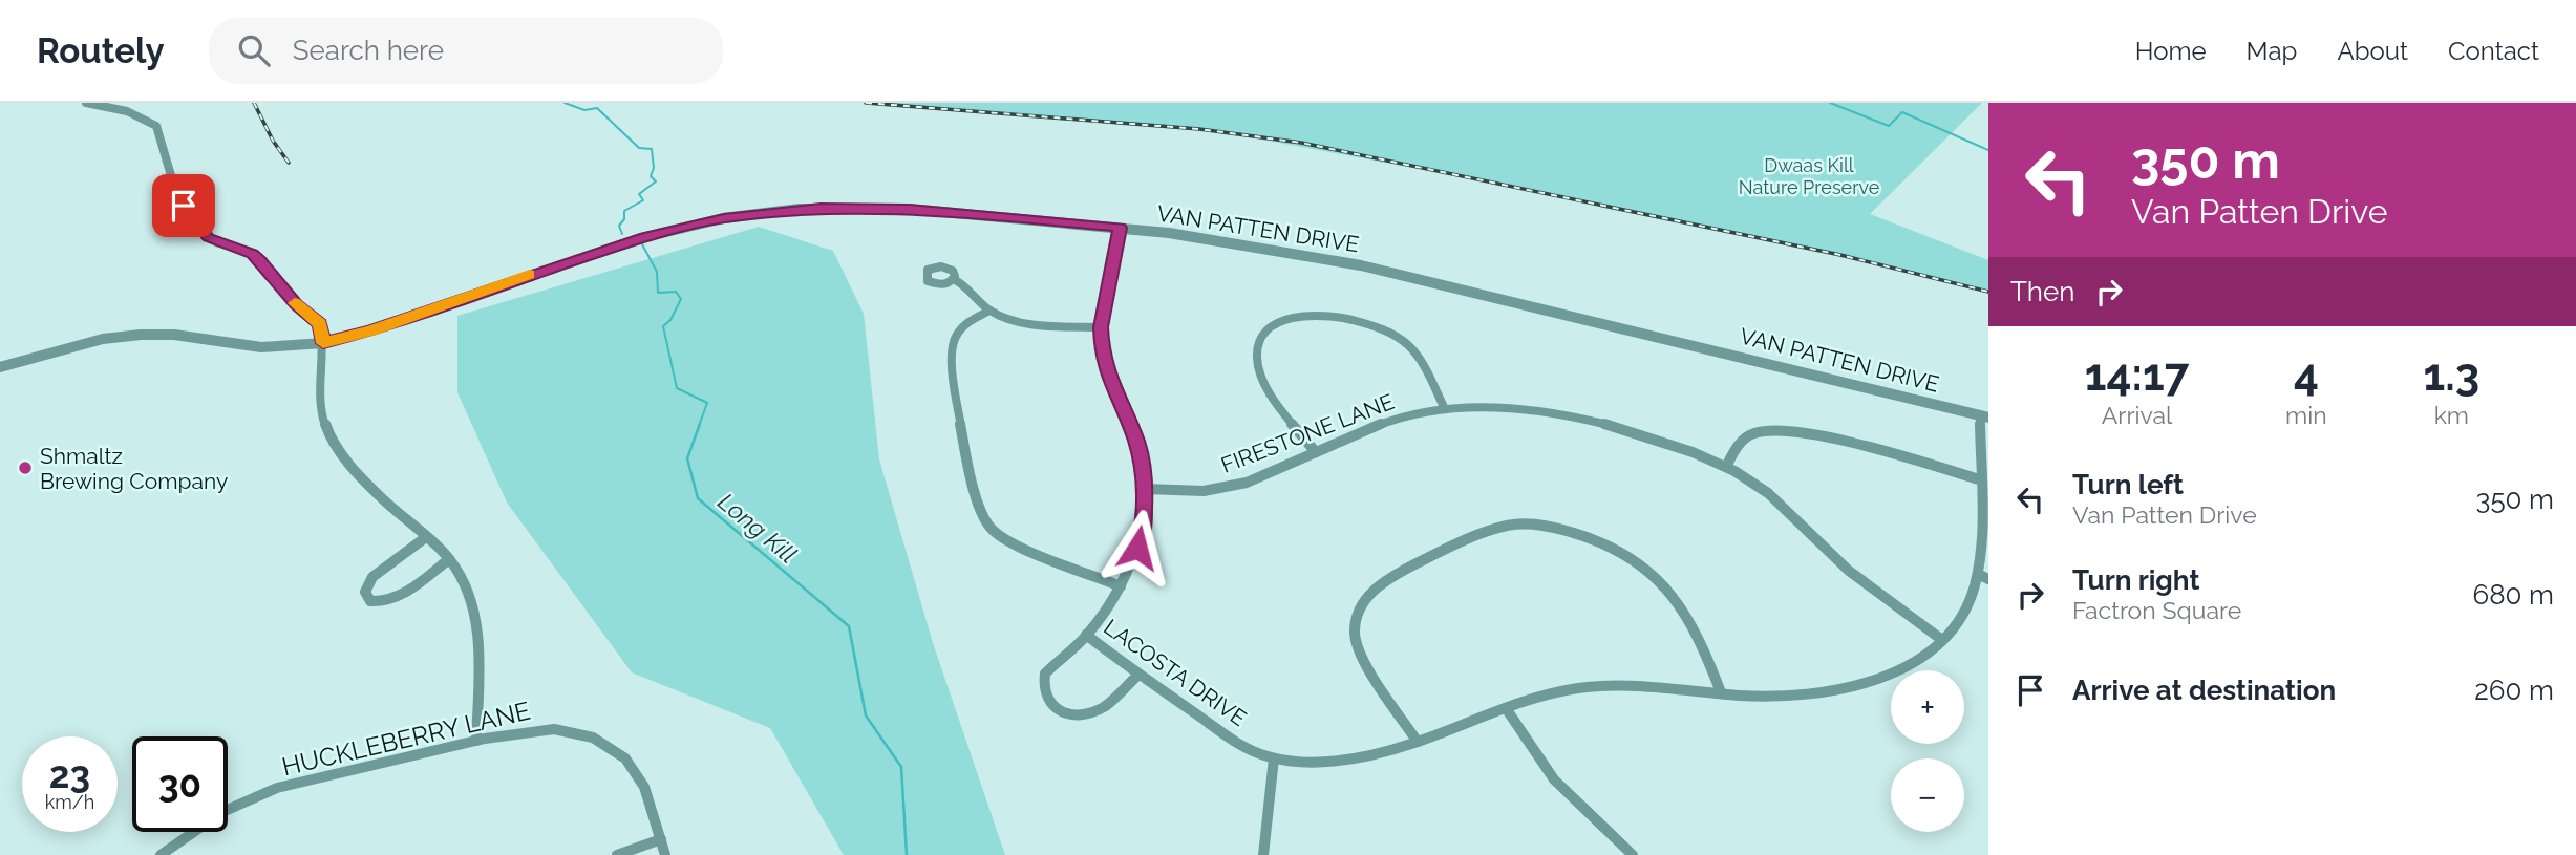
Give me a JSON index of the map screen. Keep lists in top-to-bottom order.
{
  "streets": {
    "street": [
      "VAN PATTEN DRIVE",
      "FIRESTONE LANE",
      "LACOSTA DRIVE",
      "HUCKLEBERRY LANE"
    ]
  },
  "crossings": [
    ["VAN PATTEN DRIVE", "LACOSTA DRIVE"],
    ["FIRESTONE LANE", "LACOSTA DRIVE"]
  ],
  "water": ["Long Kill"],
  "parks": ["Dwaas Kill Nature Preserve"],
  "places": ["Shmaltz Brewing Company"],
  "page": {
    "header": "Routely",
    "search": "Search here",
    "nav": [
      "Home",
      "Map",
      "About",
      "Contact"
    ],
    "turn": ["350 m", "Van Patten Drive"],
    "then": "Then",
    "eta": [
      "14:17",
      "Arrival",
      "4",
      "min",
      "1.3",
      "km"
    ],
    "list": [
      {
        "name": "Turn left",
        "note": "Van Patten Drive",
        "value": "350 m"
      },
      {
        "name": "Turn right",
        "note": "Factron Square",
        "value": "680 m"
      },
      {
        "name": "Arrive at destination",
        "value": "260 m"
      }
    ],
    "map_buttons": ["+", "−"],
    "speed": "23 km/h",
    "limit": "30"
  }
}
